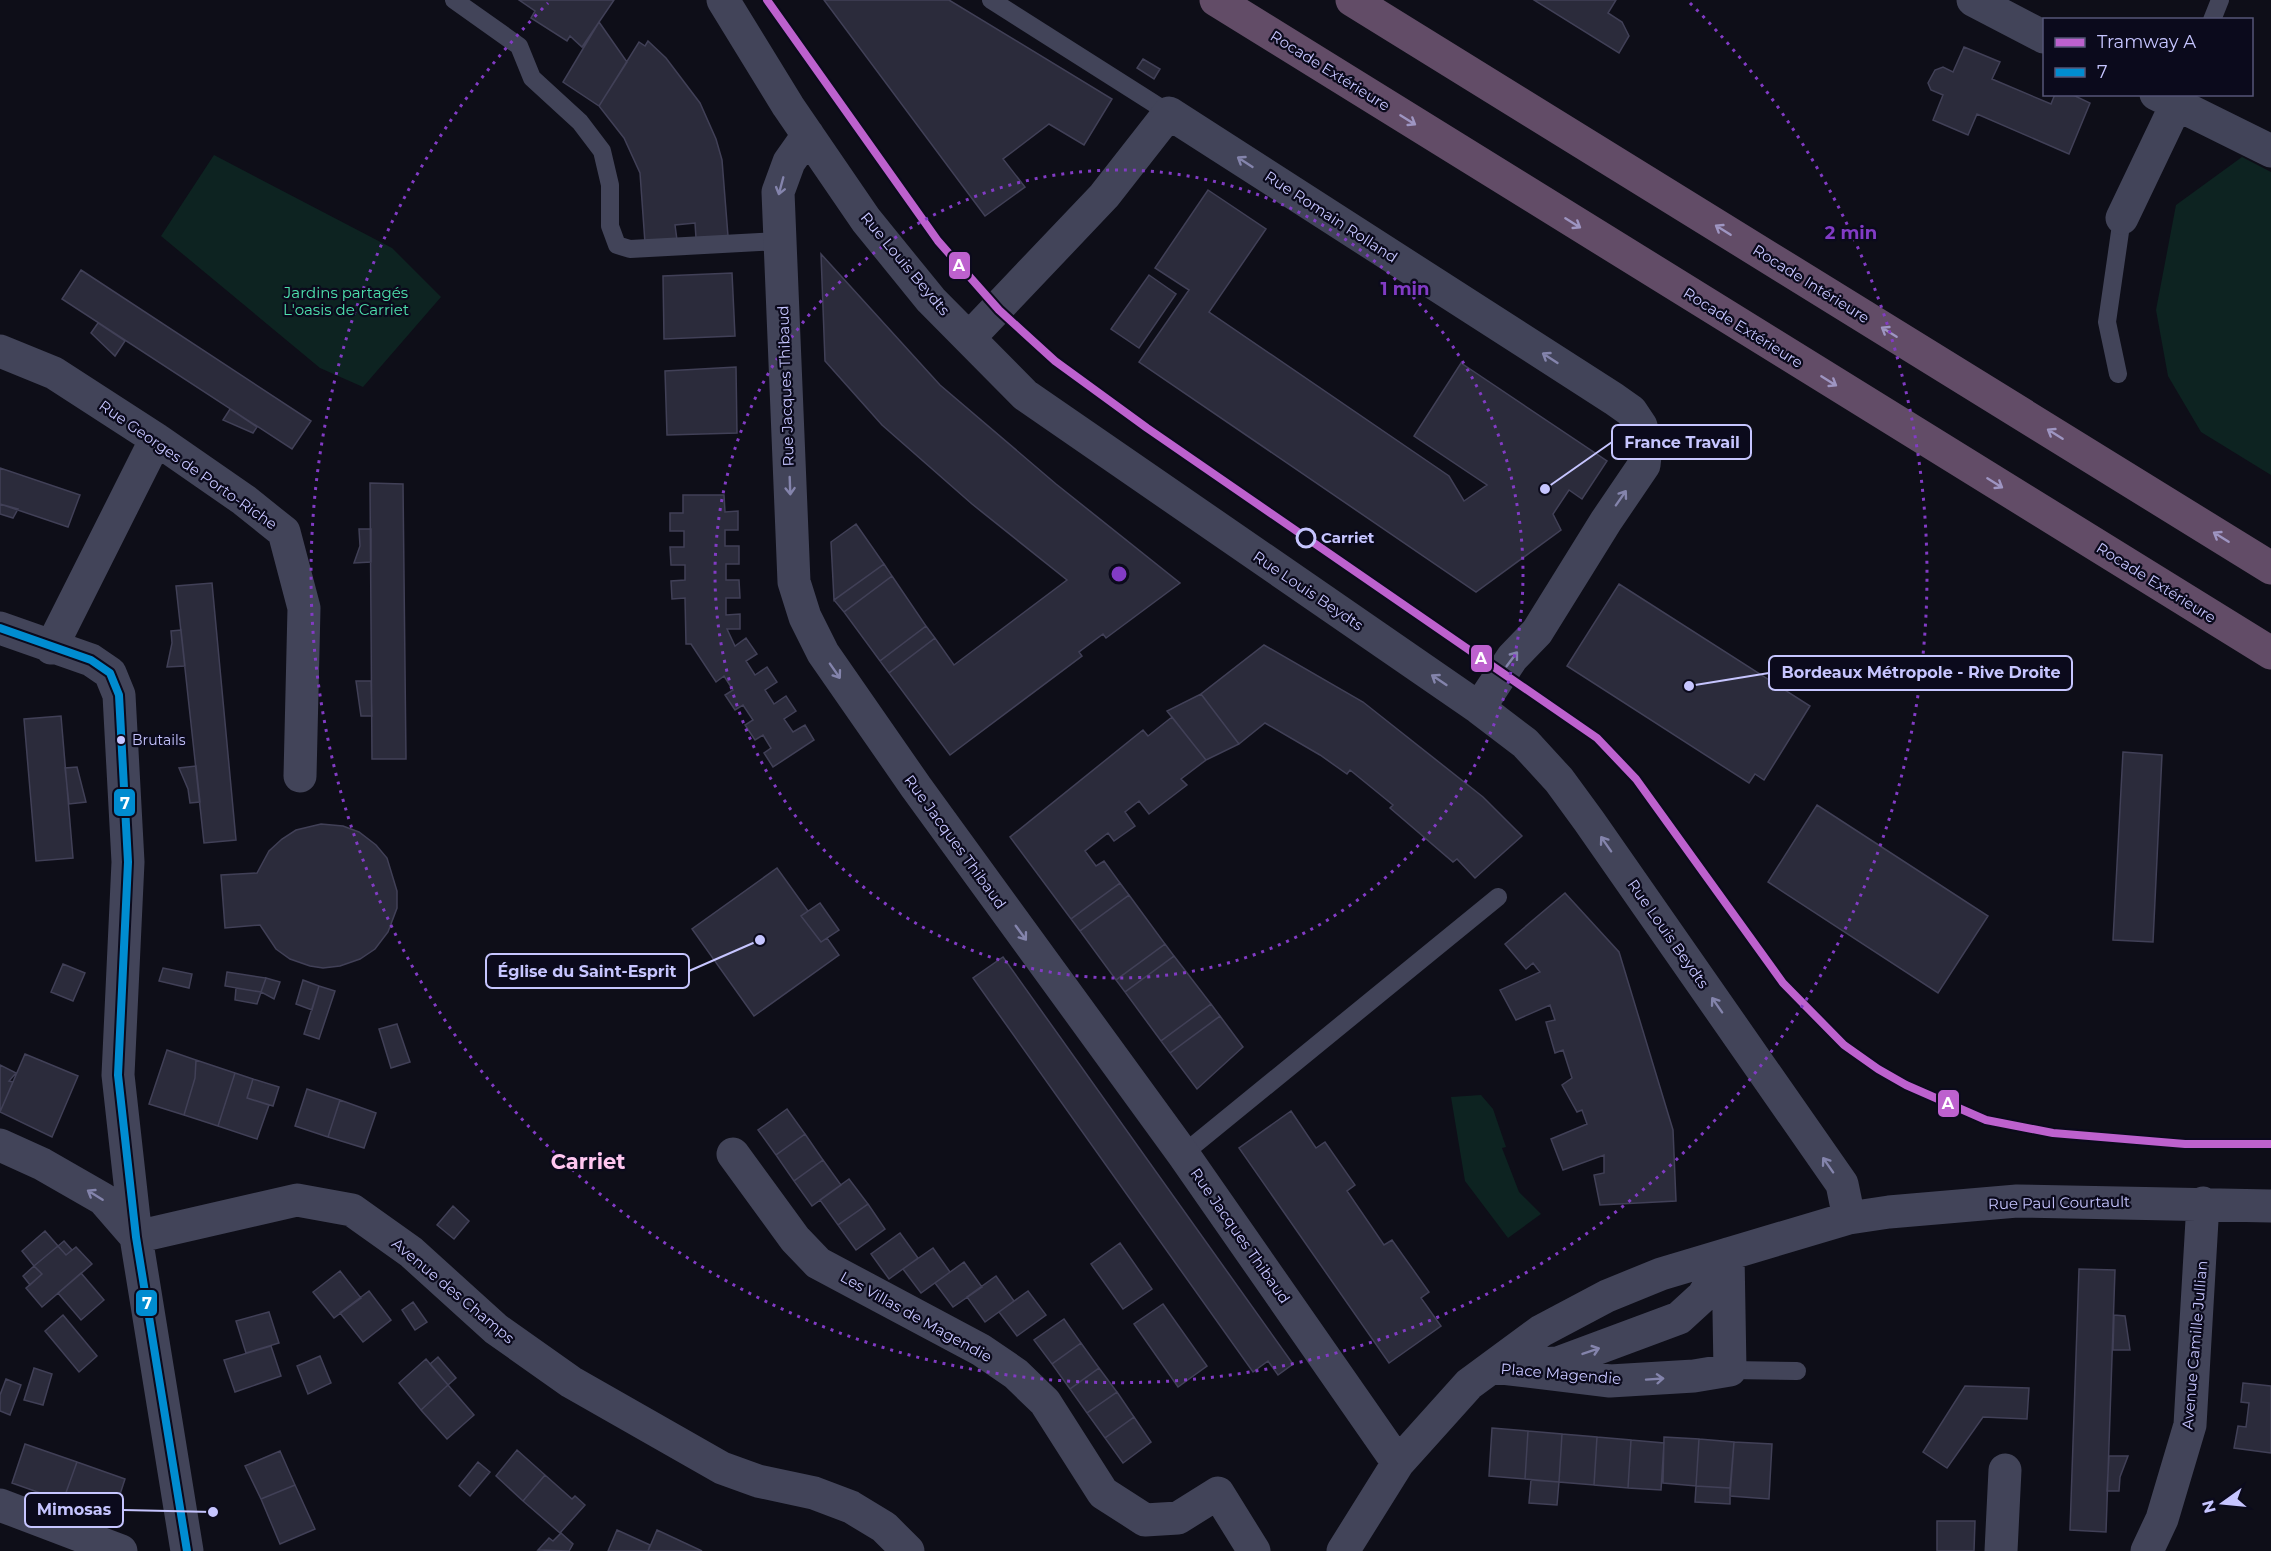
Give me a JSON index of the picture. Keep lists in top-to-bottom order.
{
  "streets": {
    "highway": ["Rocade Extérieure", "Rocade Intérieure"],
    "street": [
      "Rue Romain Rolland",
      "Rue Louis Beydts",
      "Rue Jacques Thibaud",
      "Rue Georges de Porto-Riche",
      "Rue Paul Courtault",
      "Avenue des Champs",
      "Les Villas de Magendie",
      "Avenue Camille Jullian",
      "Place Magendie"
    ]
  },
  "crossings": [
    ["Rue Romain Rolland", "Rue Louis Beydts"],
    ["Rue Louis Beydts", "Rue Jacques Thibaud"],
    ["Rue Louis Beydts", "Rue Paul Courtault"],
    ["Rue Paul Courtault", "Avenue Camille Jullian"]
  ],
  "one_way": [
    "Rocade Extérieure",
    "Rue Louis Beydts",
    "Rocade Intérieure",
    "Rue Jacques Thibaud",
    "Place Magendie"
  ],
  "districts": ["Carriet"],
  "parks": ["Jardins partagés L'oasis de Carriet"],
  "places": [
    "France Travail",
    "Carriet",
    "Bordeaux Métropole - Rive Droite",
    "Brutails",
    "Église du Saint-Esprit",
    "Mimosas"
  ],
  "lines": ["tram line A", "transit line 7"],
  "legend": ["Tramway A", "7"],
  "north": "left",
  "rings": ["2 min", "1 min"]
}
